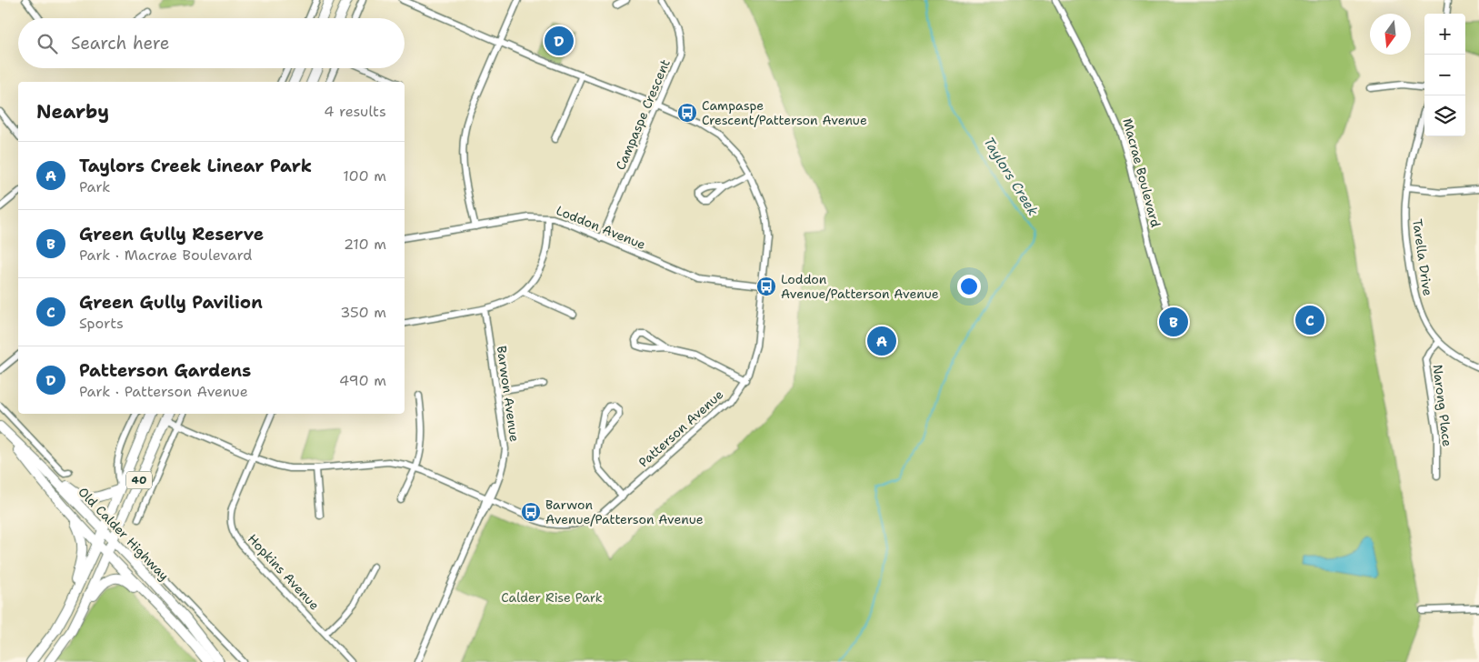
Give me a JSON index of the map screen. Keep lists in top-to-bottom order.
{
  "streets": {
    "main road": ["40", "Old Calder Highway"],
    "street": [
      "Campaspe Crescent",
      "Macrae Boulevard",
      "Loddon Avenue",
      "Tarella Drive",
      "Barwon Avenue",
      "Narong Place",
      "Patterson Avenue",
      "Hopkins Avenue"
    ]
  },
  "crossings": [
    ["Campaspe Crescent", "Loddon Avenue"],
    ["Campaspe Crescent", "Patterson Avenue"],
    ["Loddon Avenue", "Patterson Avenue"],
    ["Tarella Drive", "Narong Place"],
    ["Barwon Avenue", "Patterson Avenue"],
    ["Patterson Avenue", "40"],
    ["Patterson Avenue", "Hopkins Avenue"],
    ["40", "Old Calder Highway"]
  ],
  "water": ["Taylors Creek"],
  "parks": ["Calder Rise Park"],
  "places": {
    "bus stop": ["Campaspe Crescent/Patterson Avenue", "Loddon Avenue/Patterson Avenue", "Barwon Avenue/Patterson Avenue"]
  },
  "north": "bottom",
  "page": {
    "map_buttons": ["+", "−"],
    "search": "Search here",
    "pins": [
      "D",
      "C",
      "B",
      "A"
    ],
    "heading": ["Nearby", "4 results"],
    "list": [
      {
        "mark": "A",
        "name": "Taylors Creek Linear Park",
        "note": "Park",
        "value": "100 m"
      },
      {
        "mark": "B",
        "name": "Green Gully Reserve",
        "note": "Park · Macrae Boulevard",
        "value": "210 m"
      },
      {
        "mark": "C",
        "name": "Green Gully Pavilion",
        "note": "Sports",
        "value": "350 m"
      },
      {
        "mark": "D",
        "name": "Patterson Gardens",
        "note": "Park · Patterson Avenue",
        "value": "490 m"
      }
    ]
  }
}
